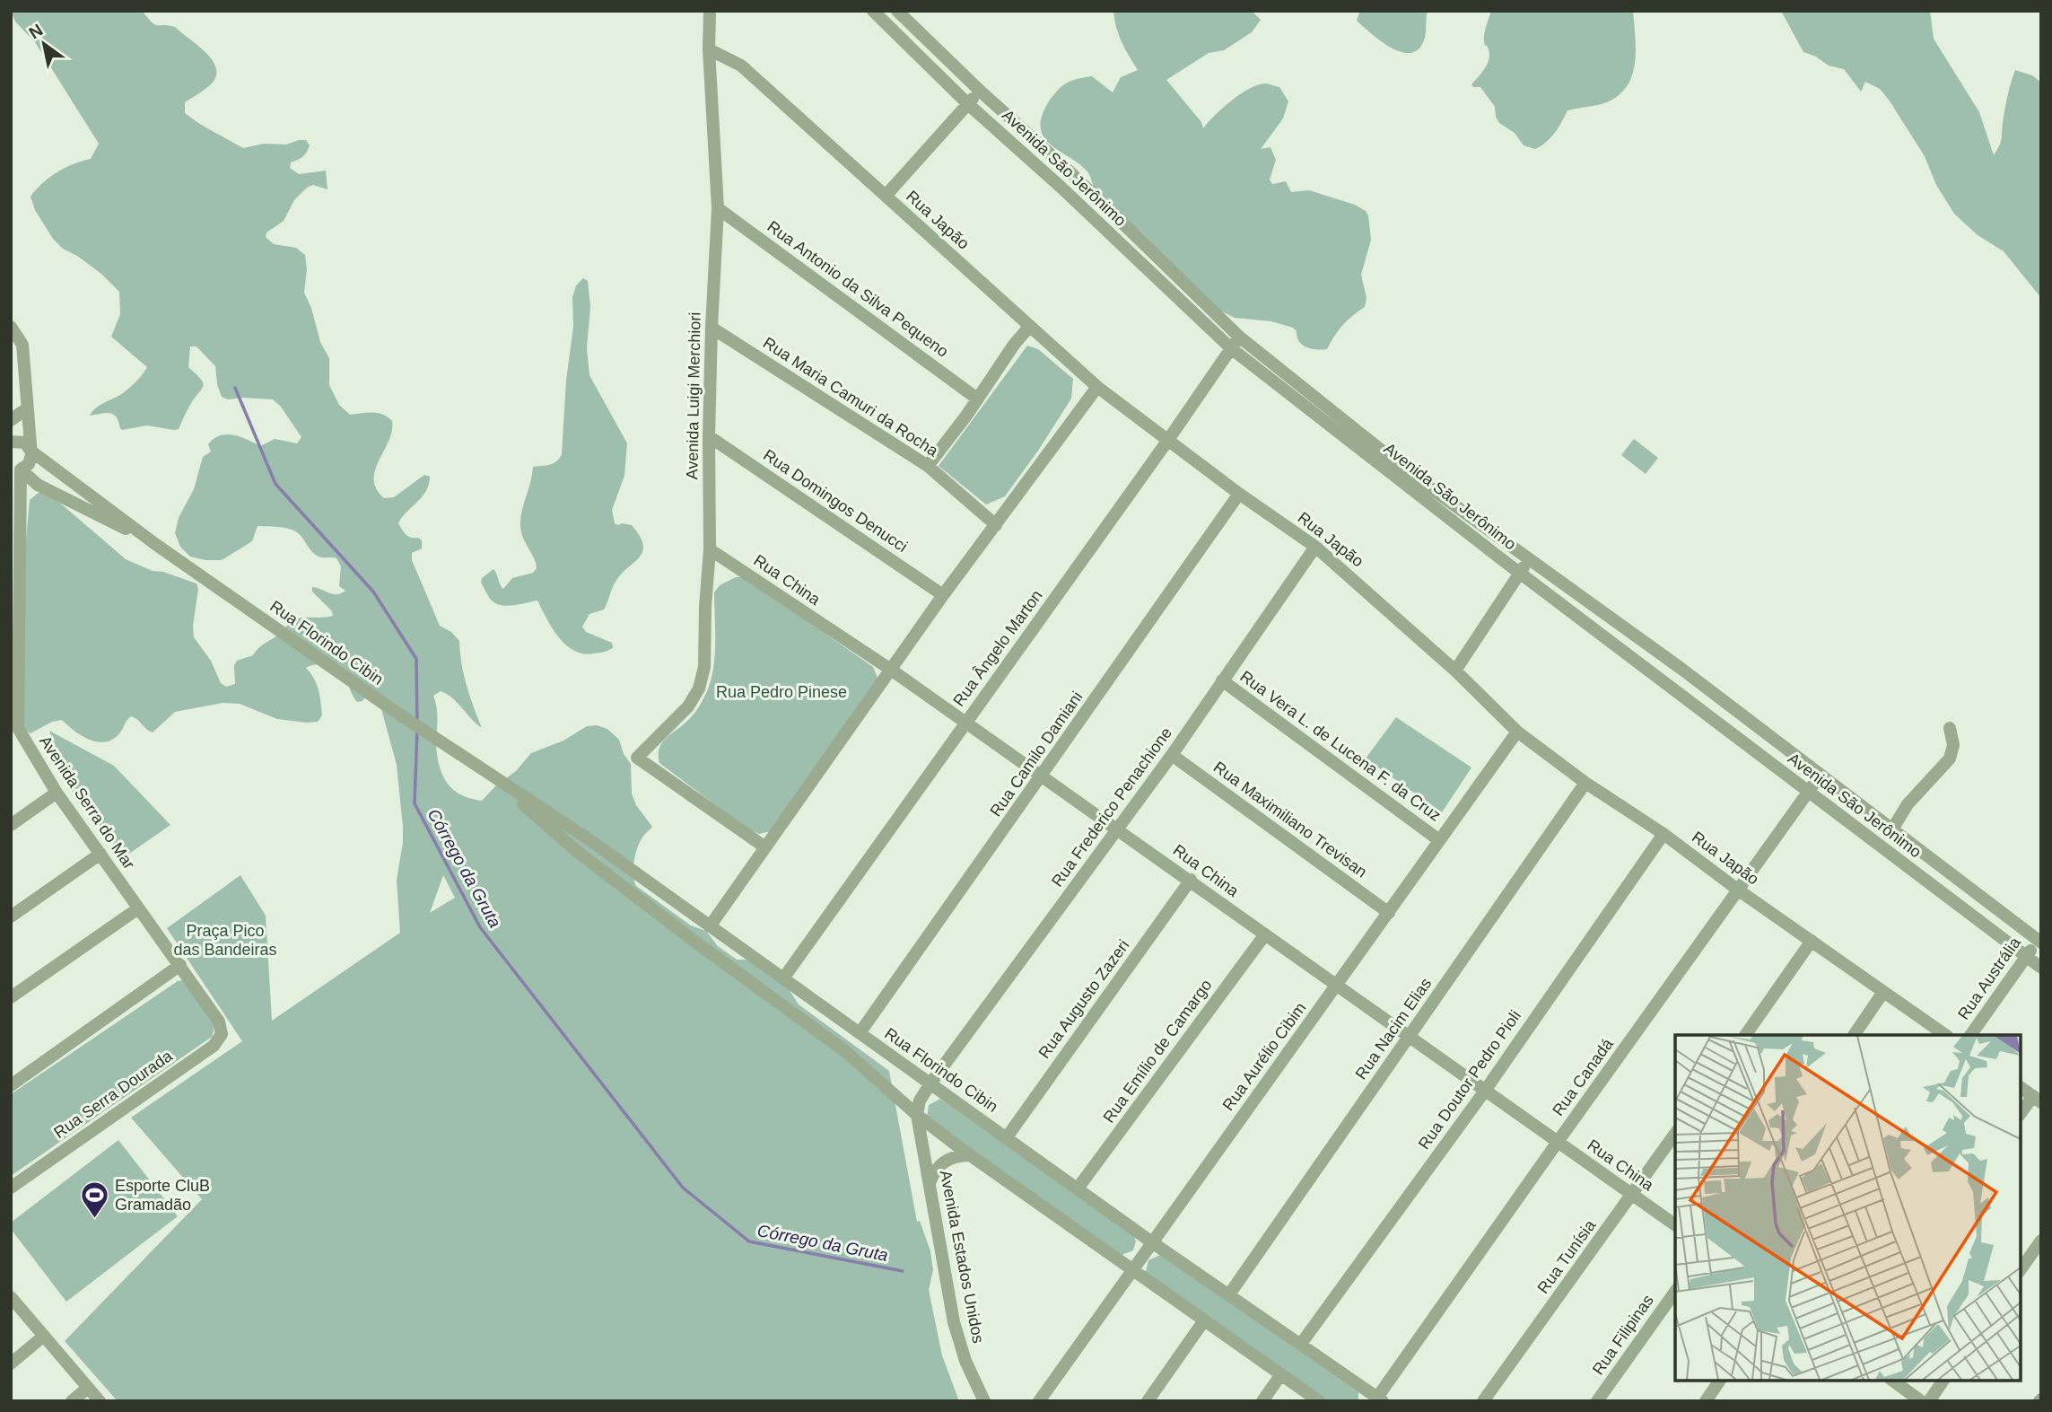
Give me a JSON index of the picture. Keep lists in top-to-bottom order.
{
  "streets": {
    "street": [
      "Avenida São Jerônimo",
      "Rua Japão",
      "Rua Antonio da Silva Pequeno",
      "Avenida Luigi Merchiori",
      "Rua Maria Camuri da Rocha",
      "Rua Domingos Denucci",
      "Rua China",
      "Rua Florindo Cibin",
      "Rua Ângelo Marton",
      "Rua Vera L. de Lucena F. da Cruz",
      "Rua Camilo Damiani",
      "Avenida Serra do Mar",
      "Rua Frederico Penachione",
      "Rua Maximiliano Trevisan",
      "Rua Austrália",
      "Rua Augusto Zazeri",
      "Rua Nacim Elias",
      "Rua Emílio de Camargo",
      "Rua Aurélio Cibim",
      "Rua Canadá",
      "Rua Doutor Pedro Pioli",
      "Rua Serra Dourada",
      "Avenida Estados Unidos",
      "Rua Tunísia",
      "Rua Filipinas"
    ]
  },
  "crossings": [
    ["Avenida São Jerônimo", "Rua Ângelo Marton"],
    ["Avenida São Jerônimo", "Rua Austrália"],
    ["Avenida São Jerônimo", "Rua Canadá"],
    ["Rua Japão", "Avenida Luigi Merchiori"],
    ["Rua Japão", "Rua Ângelo Marton"],
    ["Rua Japão", "Rua Camilo Damiani"],
    ["Rua Japão", "Rua Frederico Penachione"],
    ["Rua Japão", "Rua Nacim Elias"],
    ["Rua Japão", "Rua Aurélio Cibim"],
    ["Rua Japão", "Rua Canadá"],
    ["Rua Japão", "Rua Doutor Pedro Pioli"],
    ["Rua Antonio da Silva Pequeno", "Avenida Luigi Merchiori"],
    ["Avenida Luigi Merchiori", "Rua Maria Camuri da Rocha"],
    ["Avenida Luigi Merchiori", "Rua Domingos Denucci"],
    ["Avenida Luigi Merchiori", "Rua China"],
    ["Rua China", "Rua Ângelo Marton"],
    ["Rua China", "Rua Camilo Damiani"],
    ["Rua China", "Rua Frederico Penachione"],
    ["Rua China", "Rua Augusto Zazeri"],
    ["Rua China", "Rua Nacim Elias"],
    ["Rua China", "Rua Emílio de Camargo"],
    ["Rua China", "Rua Aurélio Cibim"],
    ["Rua China", "Rua Canadá"],
    ["Rua China", "Rua Doutor Pedro Pioli"],
    ["Rua China", "Rua Tunísia"],
    ["Rua Florindo Cibin", "Rua Ângelo Marton"],
    ["Rua Florindo Cibin", "Rua Camilo Damiani"],
    ["Rua Florindo Cibin", "Avenida Serra do Mar"],
    ["Rua Florindo Cibin", "Rua Frederico Penachione"],
    ["Rua Florindo Cibin", "Rua Augusto Zazeri"],
    ["Rua Florindo Cibin", "Rua Nacim Elias"],
    ["Rua Florindo Cibin", "Rua Emílio de Camargo"],
    ["Rua Florindo Cibin", "Rua Aurélio Cibim"],
    ["Rua Florindo Cibin", "Rua Canadá"],
    ["Rua Florindo Cibin", "Rua Doutor Pedro Pioli"],
    ["Rua Florindo Cibin", "Avenida Estados Unidos"],
    ["Rua Vera L. de Lucena F. da Cruz", "Rua Frederico Penachione"],
    ["Rua Vera L. de Lucena F. da Cruz", "Rua Aurélio Cibim"],
    ["Avenida Serra do Mar", "Rua Serra Dourada"],
    ["Rua Frederico Penachione", "Rua Maximiliano Trevisan"],
    ["Rua Frederico Penachione", "Avenida Estados Unidos"],
    ["Rua Maximiliano Trevisan", "Rua Aurélio Cibim"]
  ],
  "water": ["Córrego da Gruta"],
  "parks": ["Rua Pedro Pinese", "Praça Pico das Bandeiras"],
  "places": {
    "sports": ["Esporte CluB Gramadão"]
  },
  "north": "top left"
}
